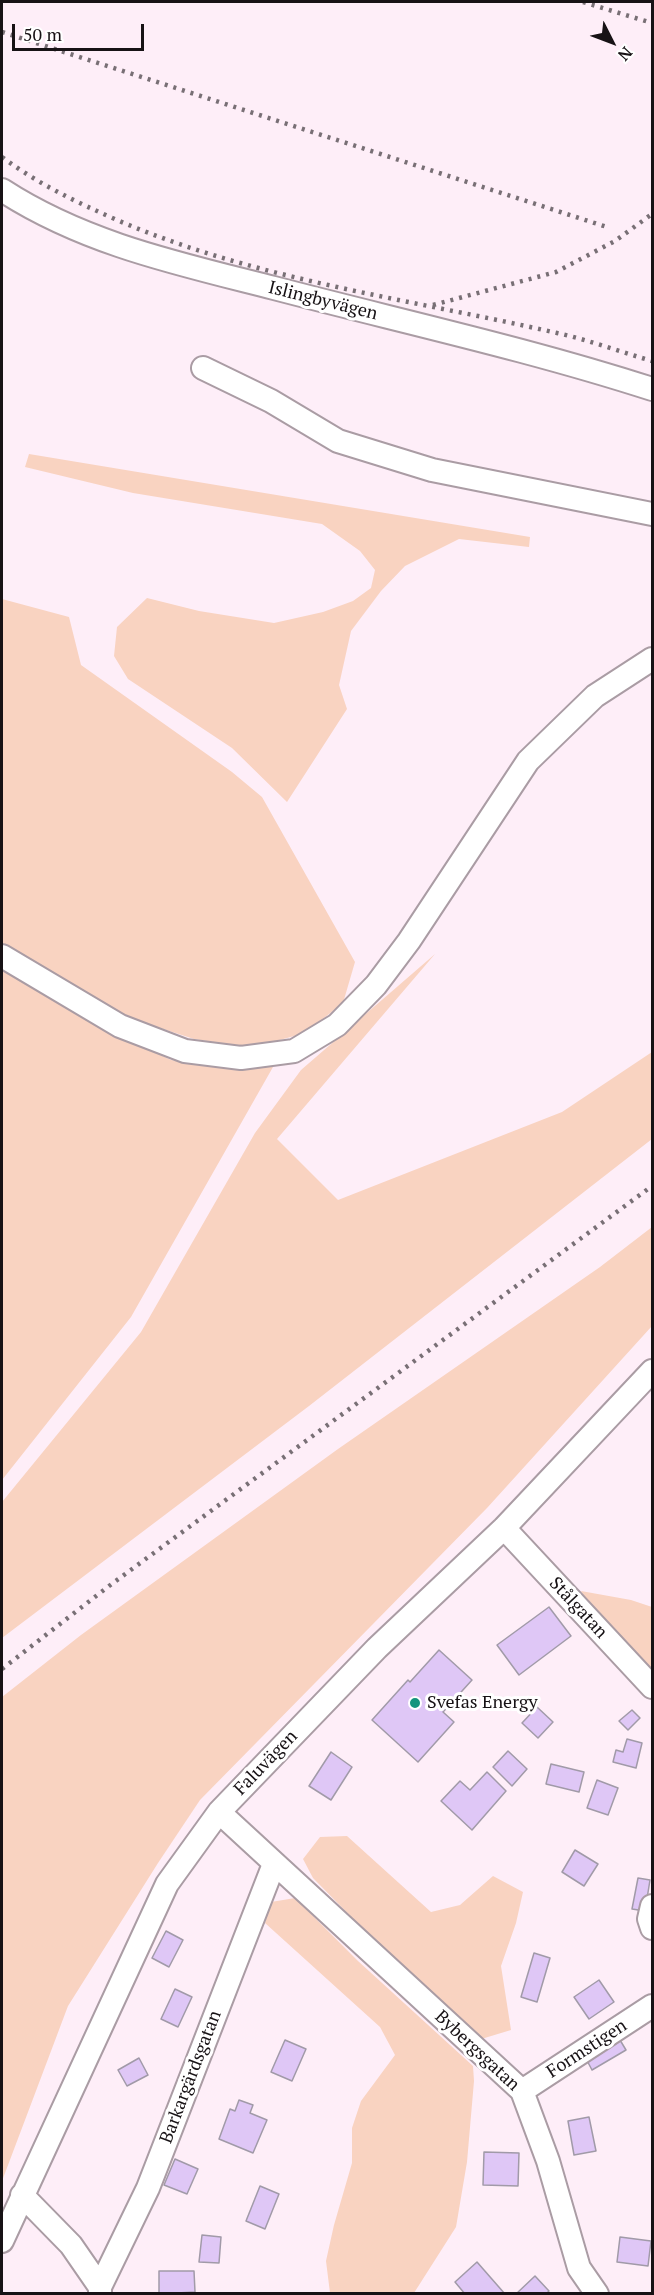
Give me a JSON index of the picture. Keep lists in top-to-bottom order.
{
  "streets": {
    "street": [
      "Islingbyvägen",
      "Stålgatan",
      "Faluvägen",
      "Formstigen",
      "Bybergsgatan",
      "Barkargärdsgatan"
    ]
  },
  "crossings": [
    ["Stålgatan", "Faluvägen"],
    ["Faluvägen", "Barkargärdsgatan"],
    ["Formstigen", "Bybergsgatan"],
    ["Bybergsgatan", "Barkargärdsgatan"]
  ],
  "places": ["Svefas Energy"],
  "scale_bar": "50 m",
  "north": "bottom right"
}
